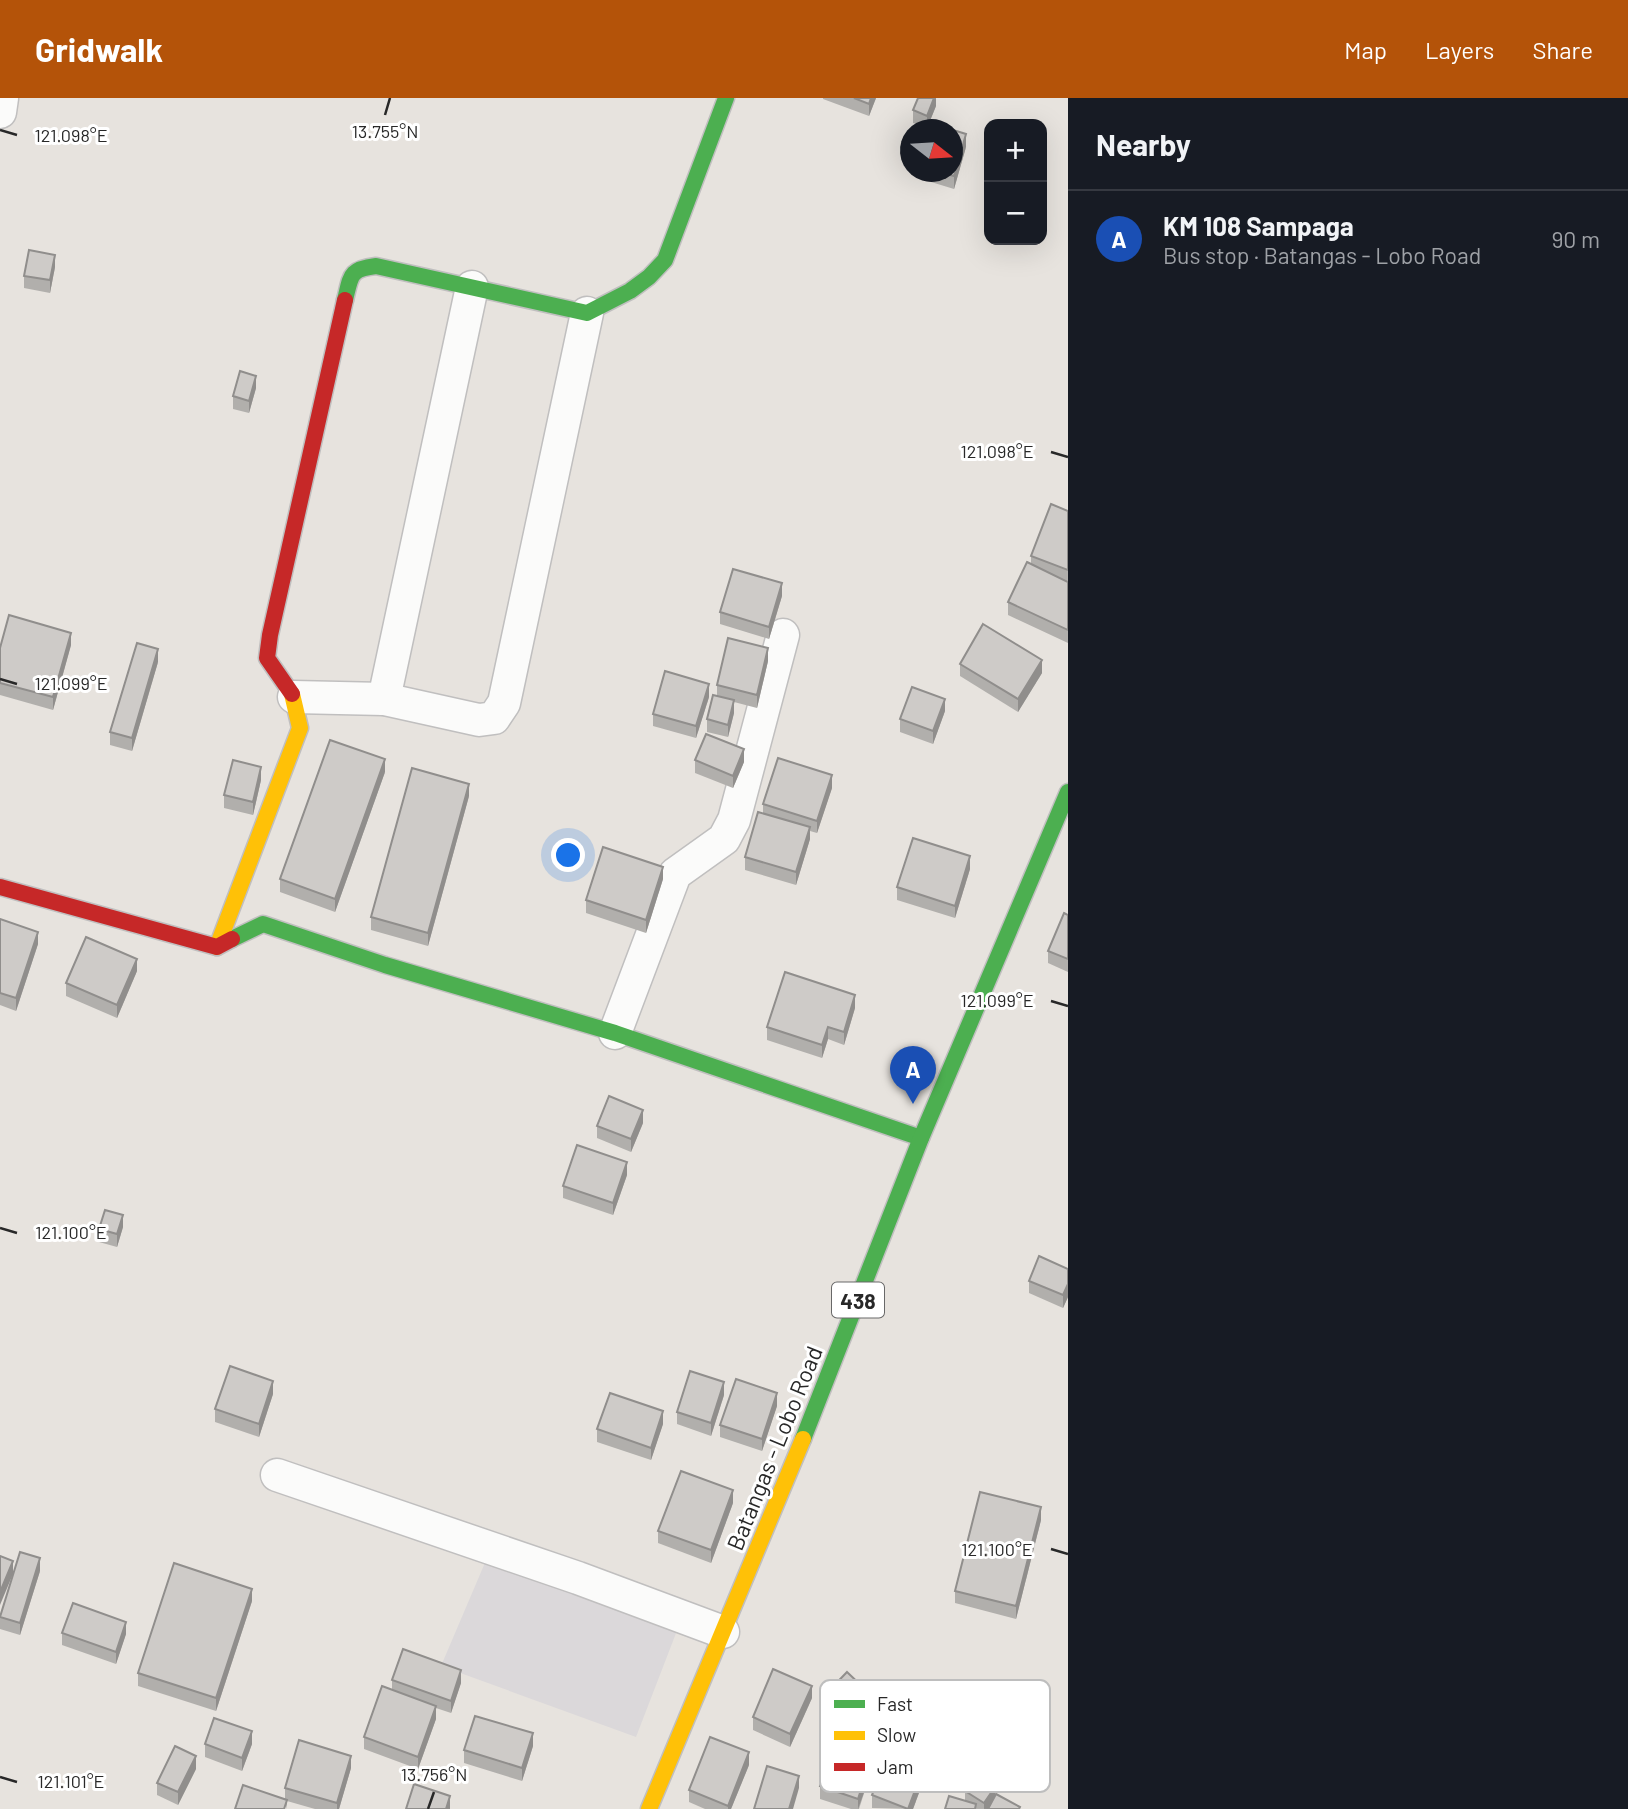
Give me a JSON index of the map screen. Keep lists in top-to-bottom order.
{
  "streets": {
    "street": ["438", "Batangas - Lobo Road"]
  },
  "legend": ["Fast", "Slow", "Jam"],
  "north": "right",
  "page": {
    "header": "Gridwalk",
    "nav": ["Map", "Layers", "Share"],
    "heading": "Nearby",
    "map_buttons": ["+", "−"],
    "list": [
      {
        "mark": "A",
        "name": "KM 108 Sampaga",
        "note": "Bus stop · Batangas - Lobo Road",
        "value": "90 m"
      }
    ],
    "pins": "A"
  },
  "coordinates": [
    "13.755°N",
    "121.098°E",
    "121.099°E",
    "121.100°E",
    "13.756°N",
    "121.101°E"
  ]
}
